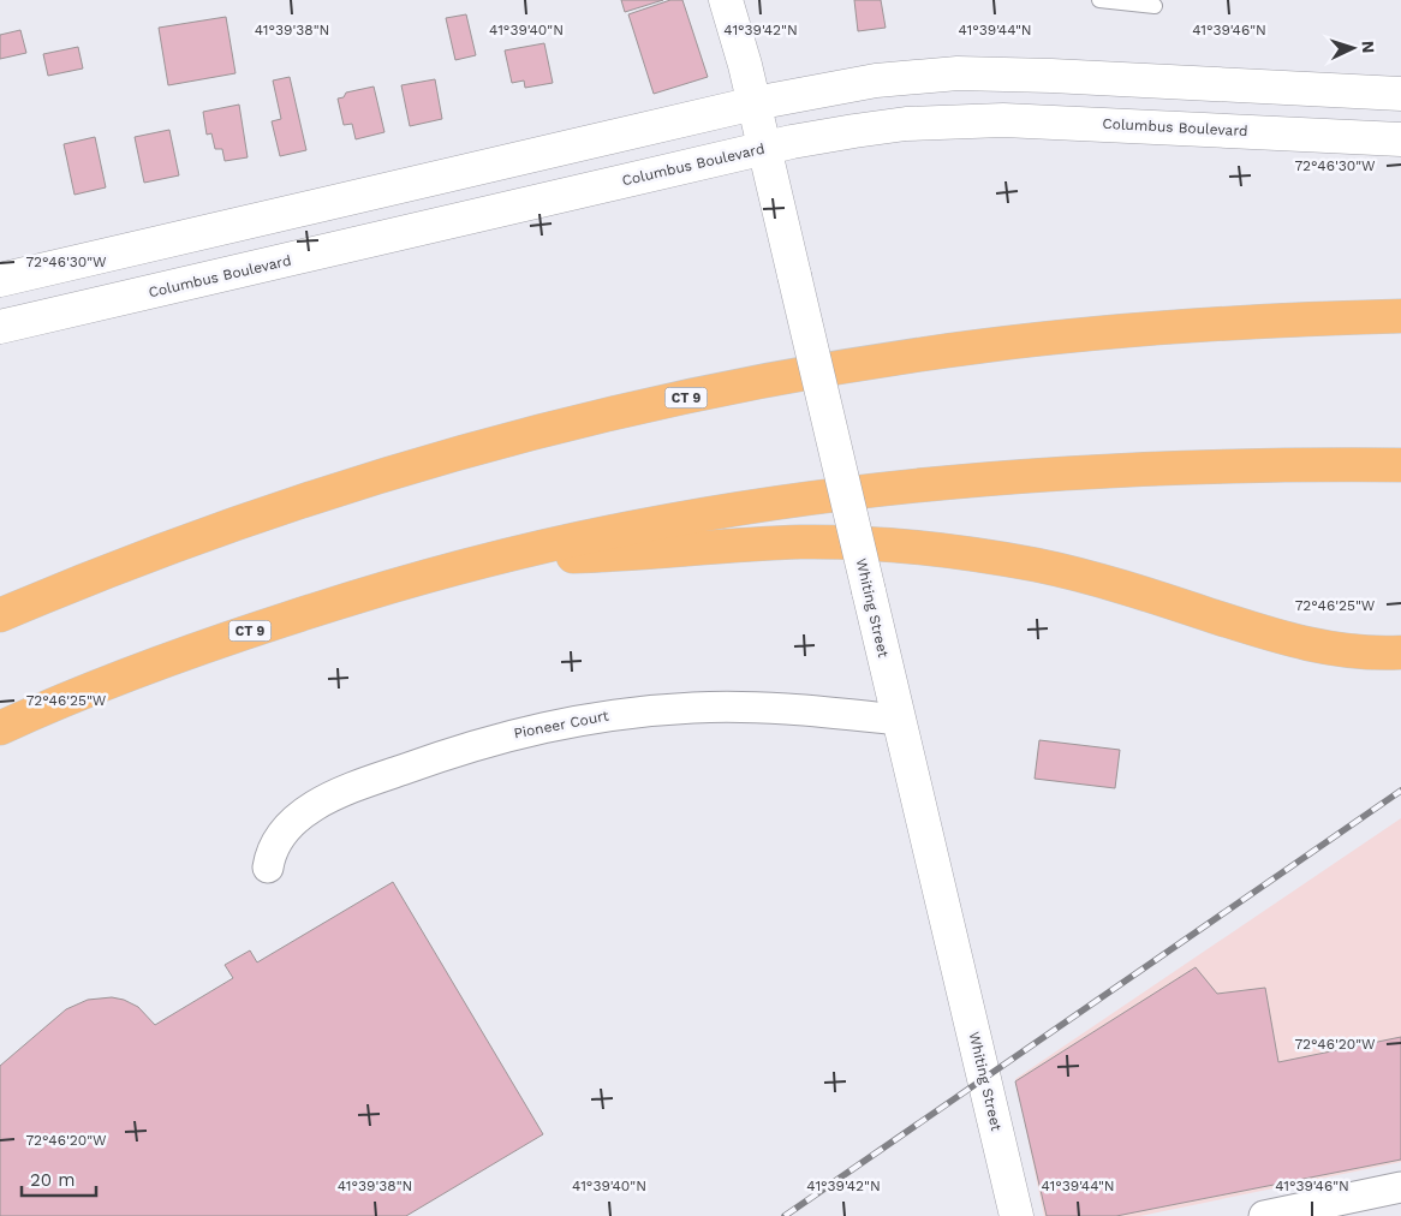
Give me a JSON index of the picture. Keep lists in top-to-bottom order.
{
  "streets": {
    "highway": ["CT 9"],
    "street": ["Columbus Boulevard", "Whiting Street", "Pioneer Court"]
  },
  "crossings": [
    ["Columbus Boulevard", "Whiting Street"],
    ["Whiting Street", "Pioneer Court"]
  ],
  "scale_bar": "20 m",
  "north": "right",
  "coordinates": [
    "41°39'38\"N",
    "41°39'40\"N",
    "41°39'42\"N",
    "41°39'44\"N",
    "41°39'46\"N",
    "72°46'30\"W",
    "72°46'25\"W",
    "72°46'20\"W"
  ]
}
